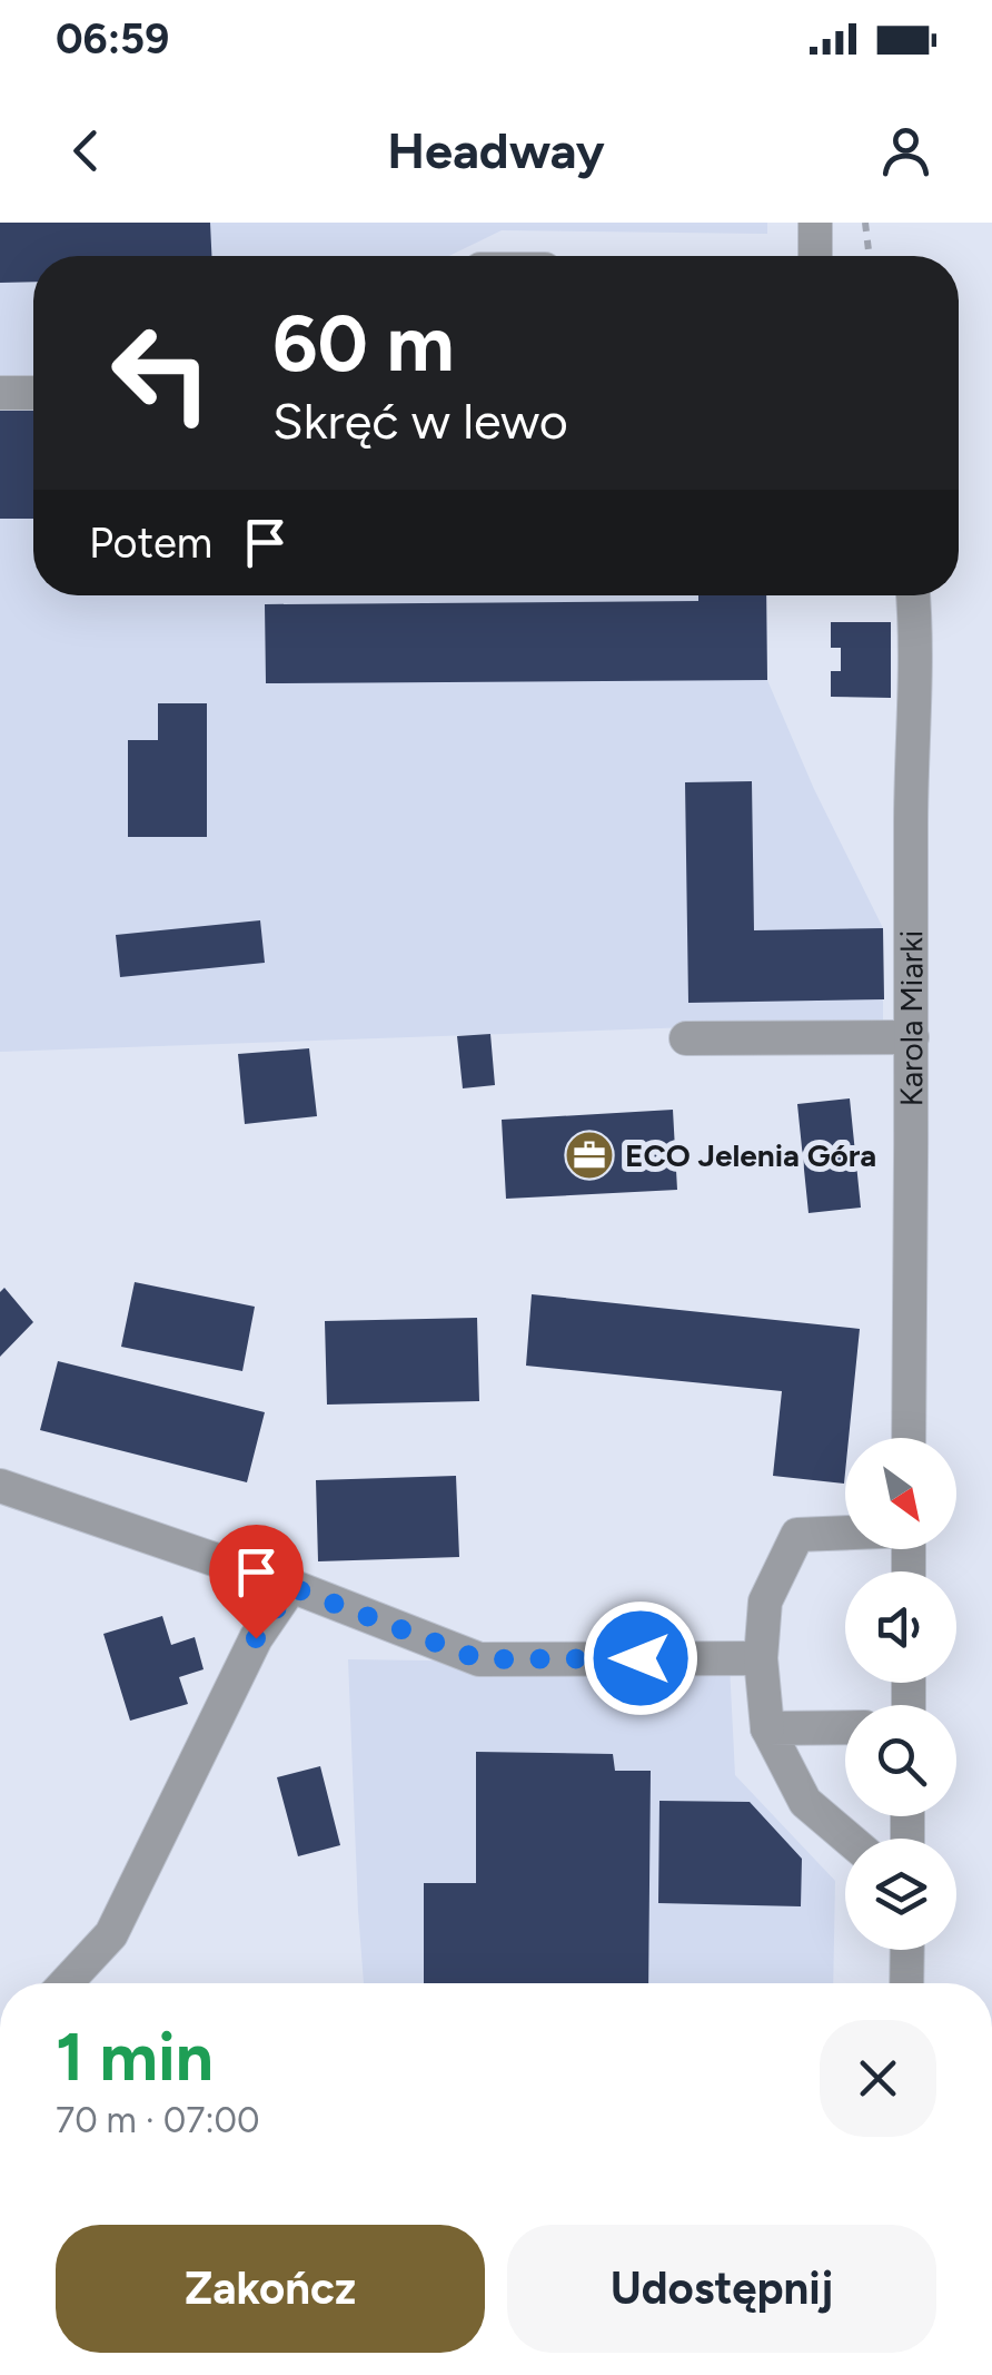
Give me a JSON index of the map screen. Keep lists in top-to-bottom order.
{
  "streets": {
    "street": ["Karola Miarki"]
  },
  "places": {
    "office": ["ECO Jelenia Góra"]
  },
  "north": "bottom right",
  "page": {
    "status": "06:59",
    "header": "Headway",
    "turn": ["60 m", "Skręć w lewo"],
    "then": "Potem",
    "heading": ["1 min", "70 m · 07:00"],
    "buttons": ["Zakończ", "Udostępnij"]
  }
}
